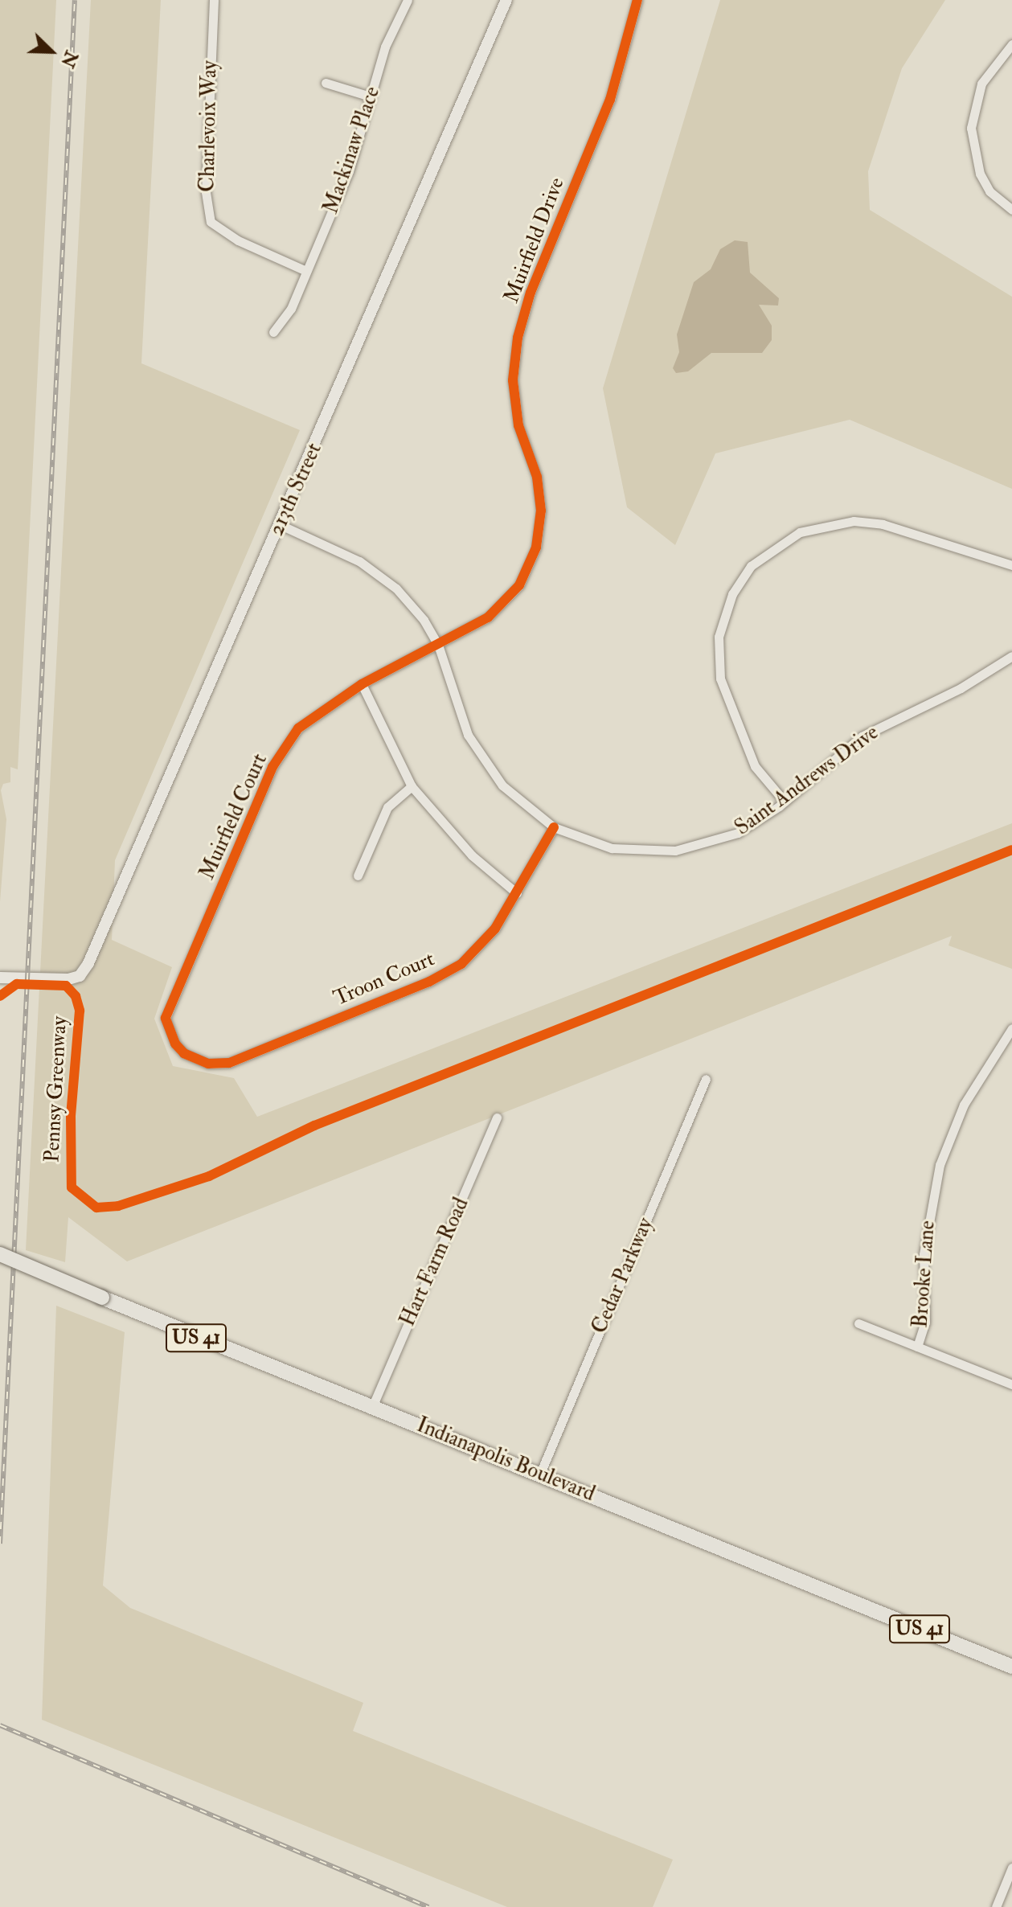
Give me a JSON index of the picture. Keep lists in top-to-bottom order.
{
  "streets": {
    "highway": ["US 41", "Indianapolis Boulevard"],
    "street": [
      "Charlevoix Way",
      "Mackinaw Place",
      "Muirfield Drive",
      "213th Street",
      "Saint Andrews Drive",
      "Muirfield Court",
      "Troon Court",
      "Hart Farm Road",
      "Brooke Lane",
      "Cedar Parkway"
    ],
    "cycle path": ["Pennsy Greenway"]
  },
  "crossings": [
    ["Charlevoix Way", "Mackinaw Place"],
    ["Muirfield Drive", "Saint Andrews Drive"],
    ["Muirfield Drive", "Muirfield Court"],
    ["213th Street", "Saint Andrews Drive"],
    ["Saint Andrews Drive", "Muirfield Court"],
    ["Saint Andrews Drive", "Troon Court"],
    ["Muirfield Court", "Troon Court"],
    ["Hart Farm Road", "Indianapolis Boulevard"],
    ["Cedar Parkway", "Indianapolis Boulevard"]
  ],
  "north": "bottom right"
}
